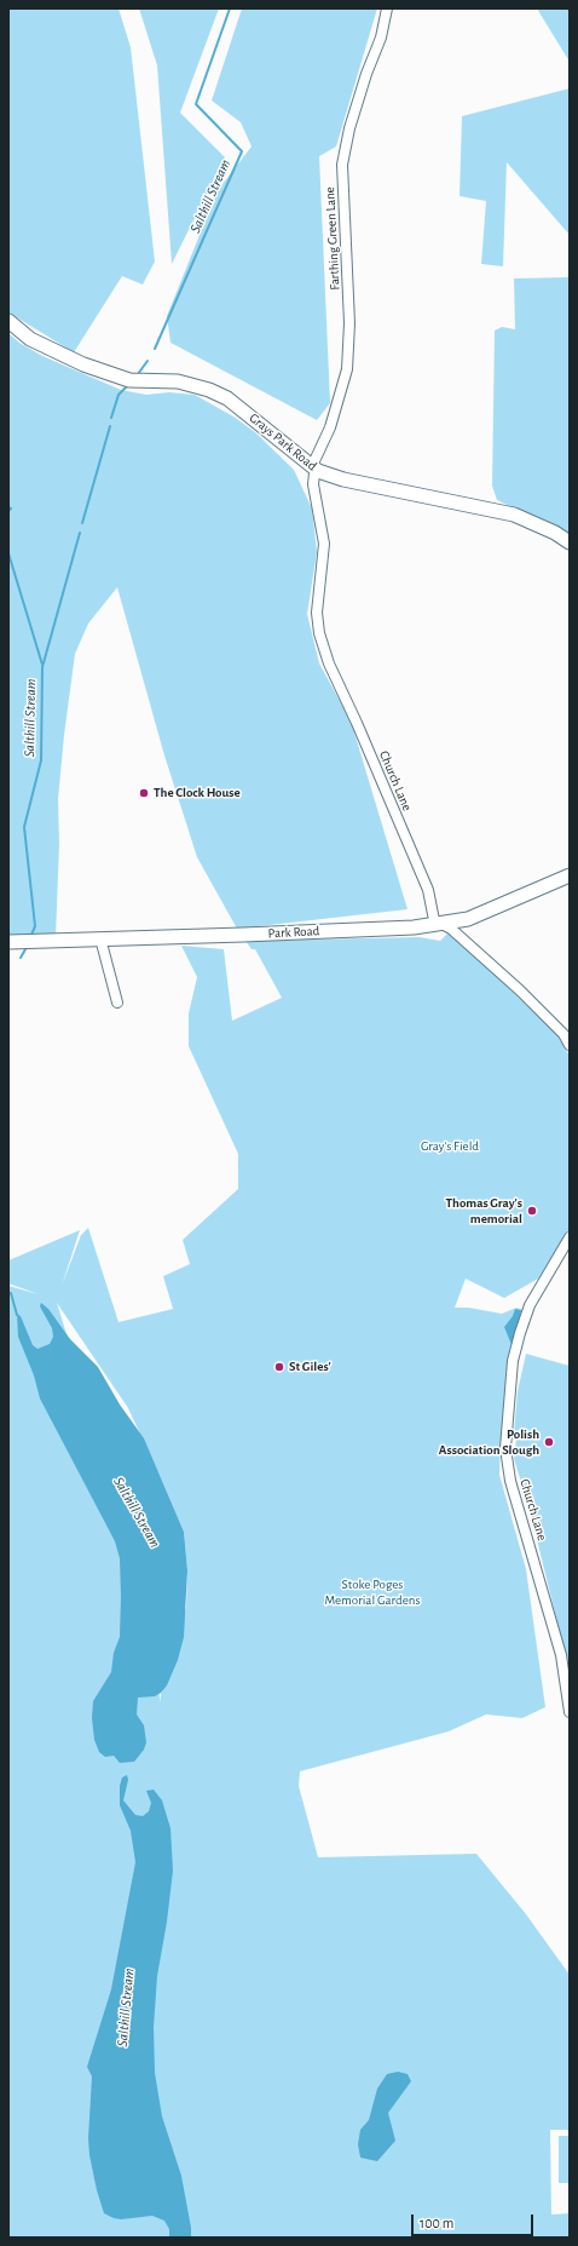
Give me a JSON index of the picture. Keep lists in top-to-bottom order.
{
  "streets": {
    "main road": ["Grays Park Road", "Park Road"],
    "street": ["Farthing Green Lane", "Church Lane"]
  },
  "crossings": [
    ["Farthing Green Lane", "Grays Park Road"],
    ["Farthing Green Lane", "Church Lane"],
    ["Grays Park Road", "Church Lane"],
    ["Church Lane", "Park Road"]
  ],
  "water": ["Salthill Stream"],
  "parks": ["Gray's Field", "Stoke Poges Memorial Gardens"],
  "places": [
    "The Clock House",
    "Thomas Gray's memorial",
    "St Giles'",
    "Polish Association Slough"
  ],
  "scale_bar": "100 m"
}
